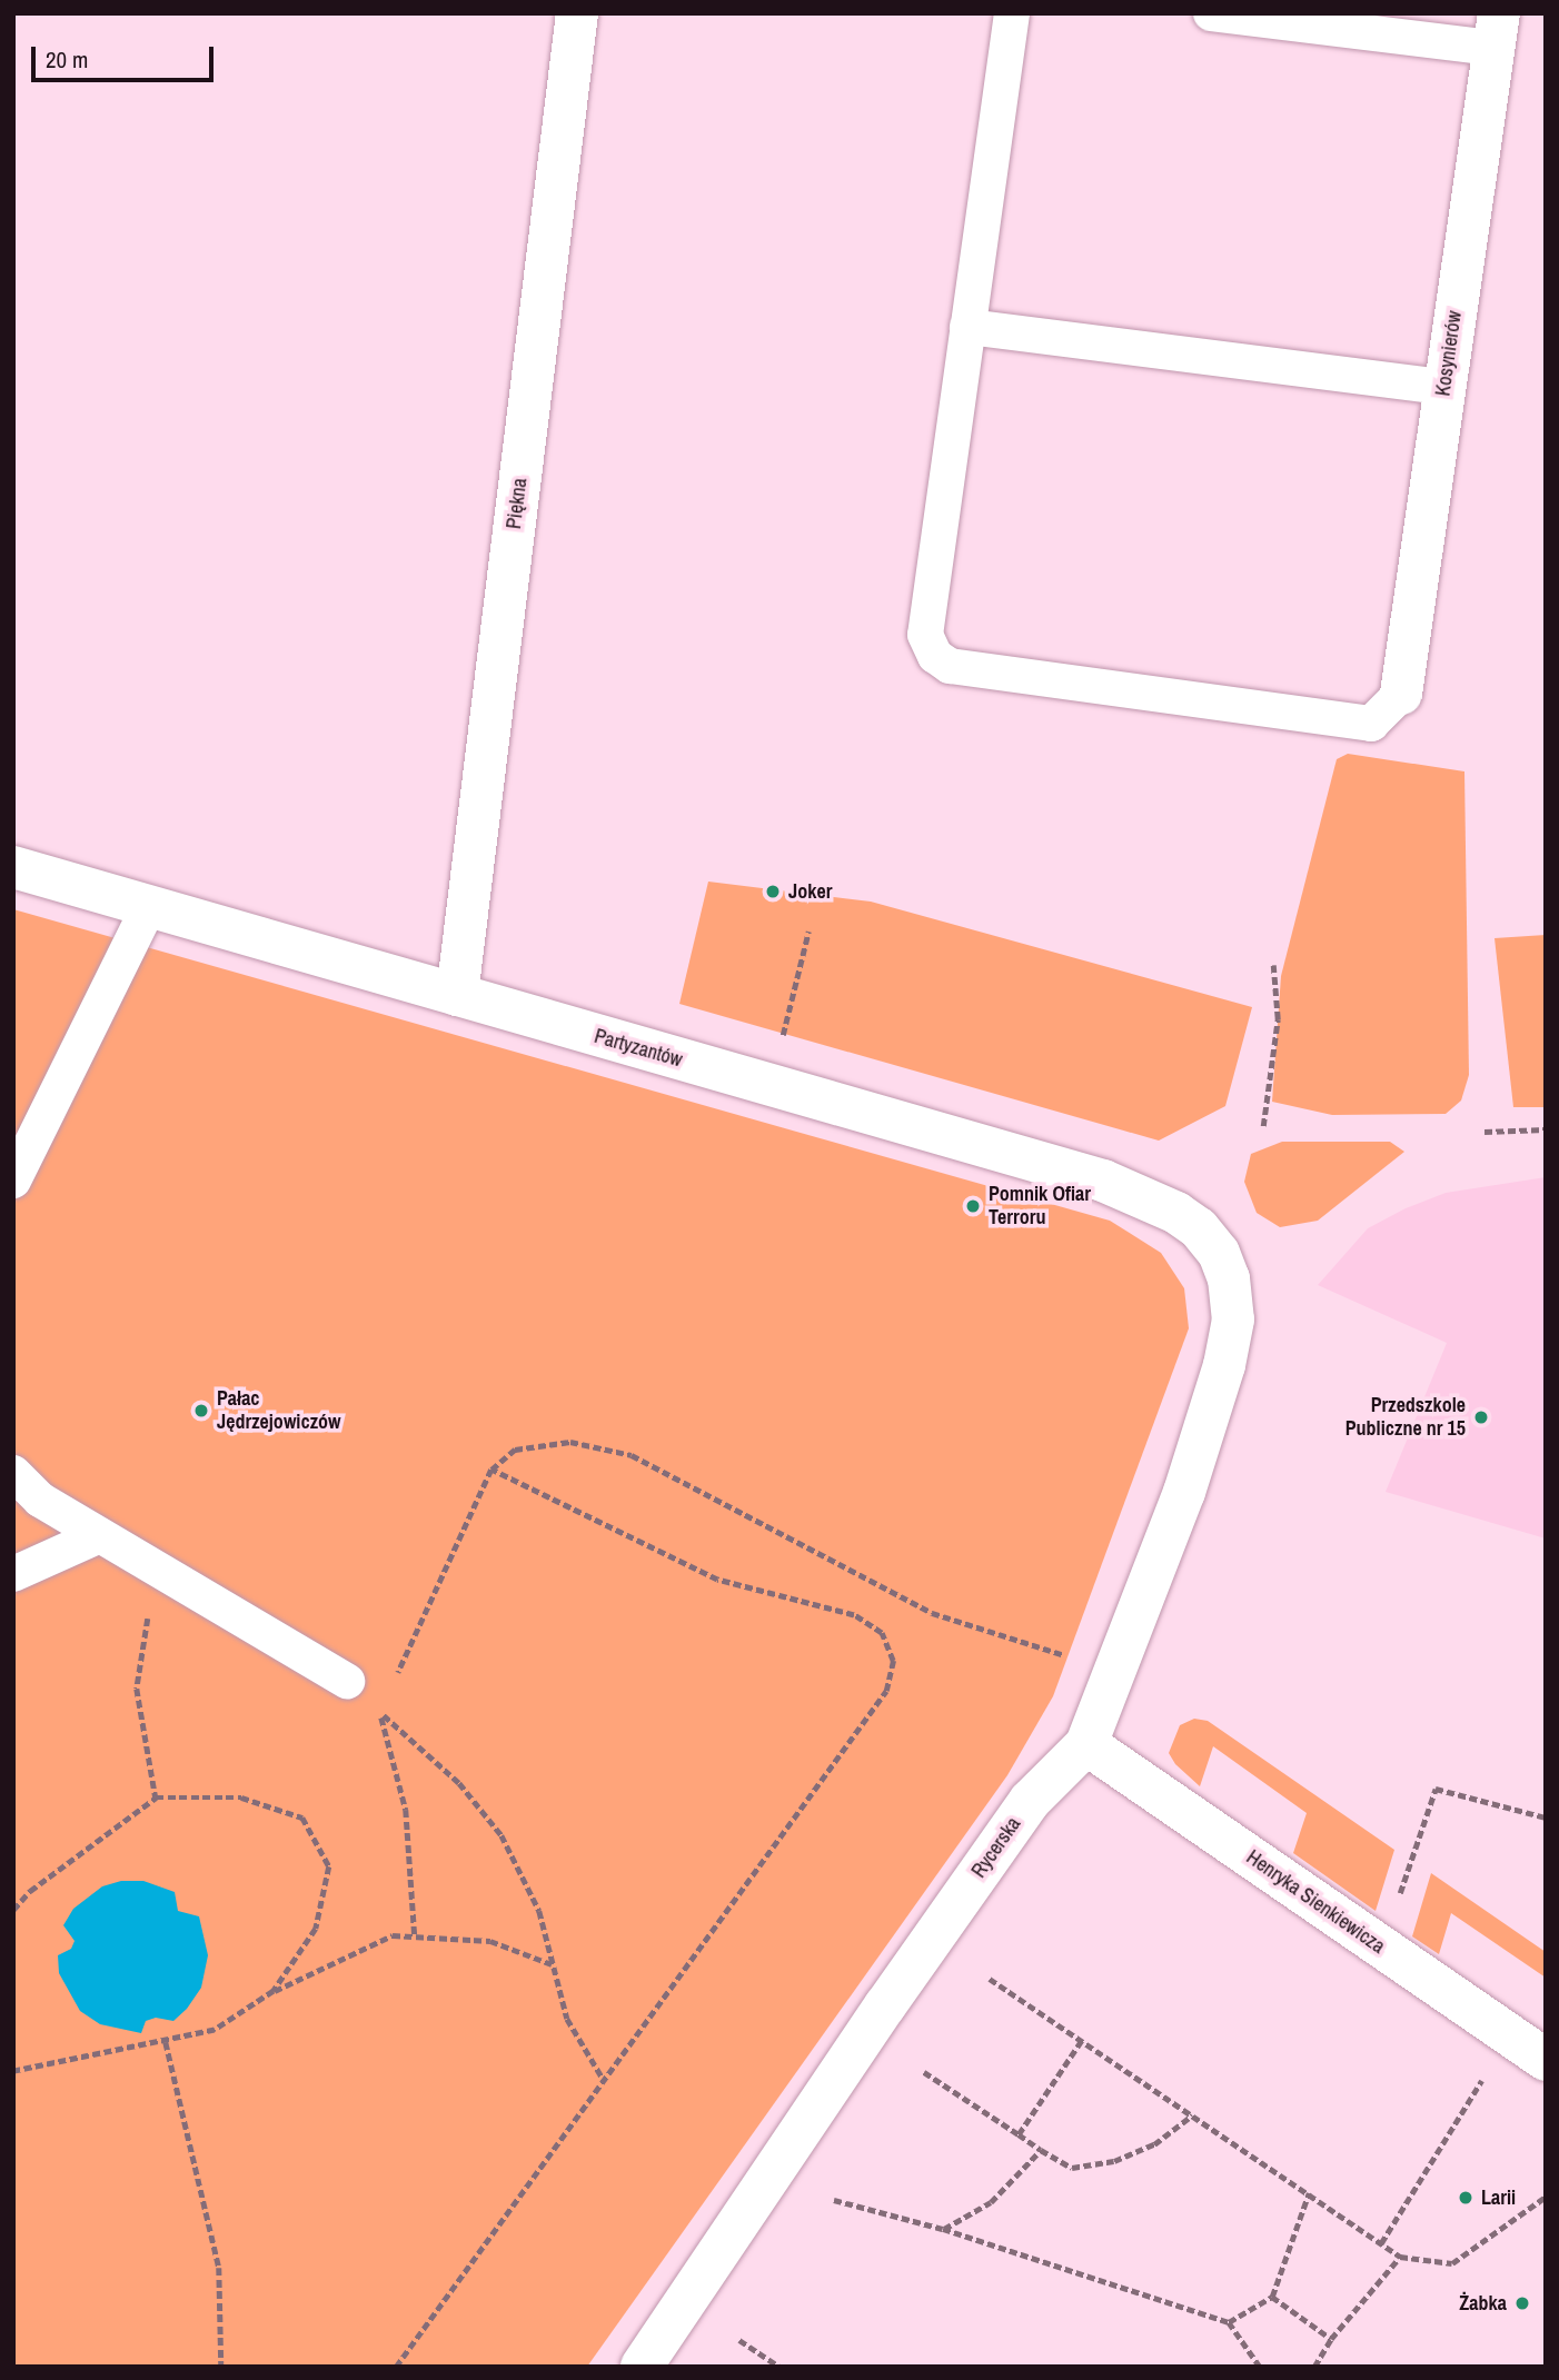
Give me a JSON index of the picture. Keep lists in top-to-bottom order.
{
  "streets": {
    "street": [
      "Kosynierów",
      "Piękna",
      "Partyzantów",
      "Rycerska",
      "Henryka Sienkiewicza"
    ]
  },
  "crossings": [
    ["Piękna", "Partyzantów"],
    ["Partyzantów", "Rycerska"],
    ["Rycerska", "Henryka Sienkiewicza"]
  ],
  "places": [
    "Joker",
    "Pomnik Ofiar Terroru",
    "Pałac Jędrzejowiczów",
    "Przedszkole Publiczne nr 15",
    "Larii",
    "Żabka"
  ],
  "scale_bar": "20 m"
}
